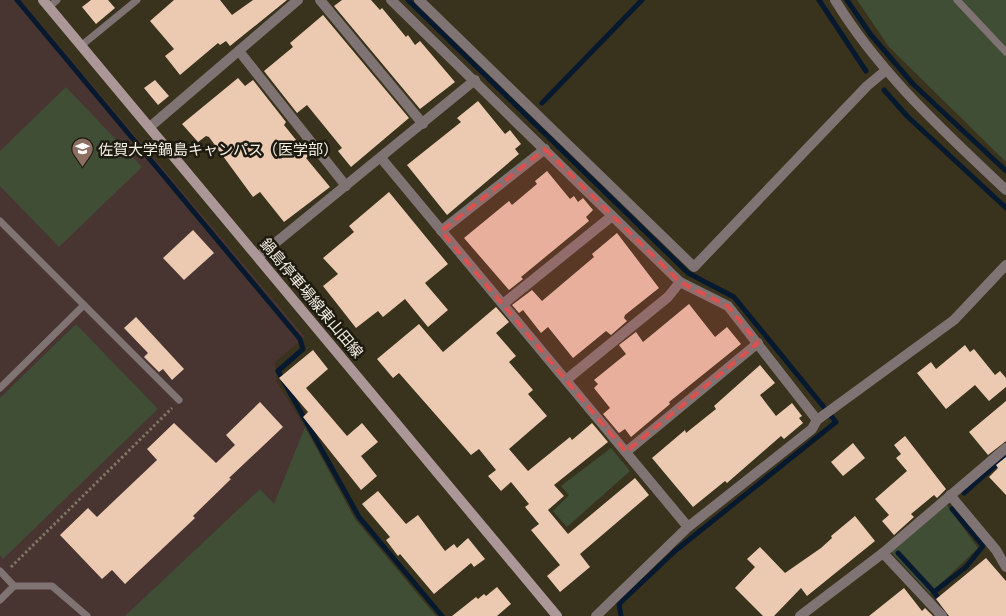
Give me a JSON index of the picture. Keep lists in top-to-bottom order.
{
  "streets": {
    "main road": ["鍋島停車場線東山田線"]
  },
  "places": {
    "school or university": ["佐賀大学鍋島キャンパス（医学部）"]
  }
}
